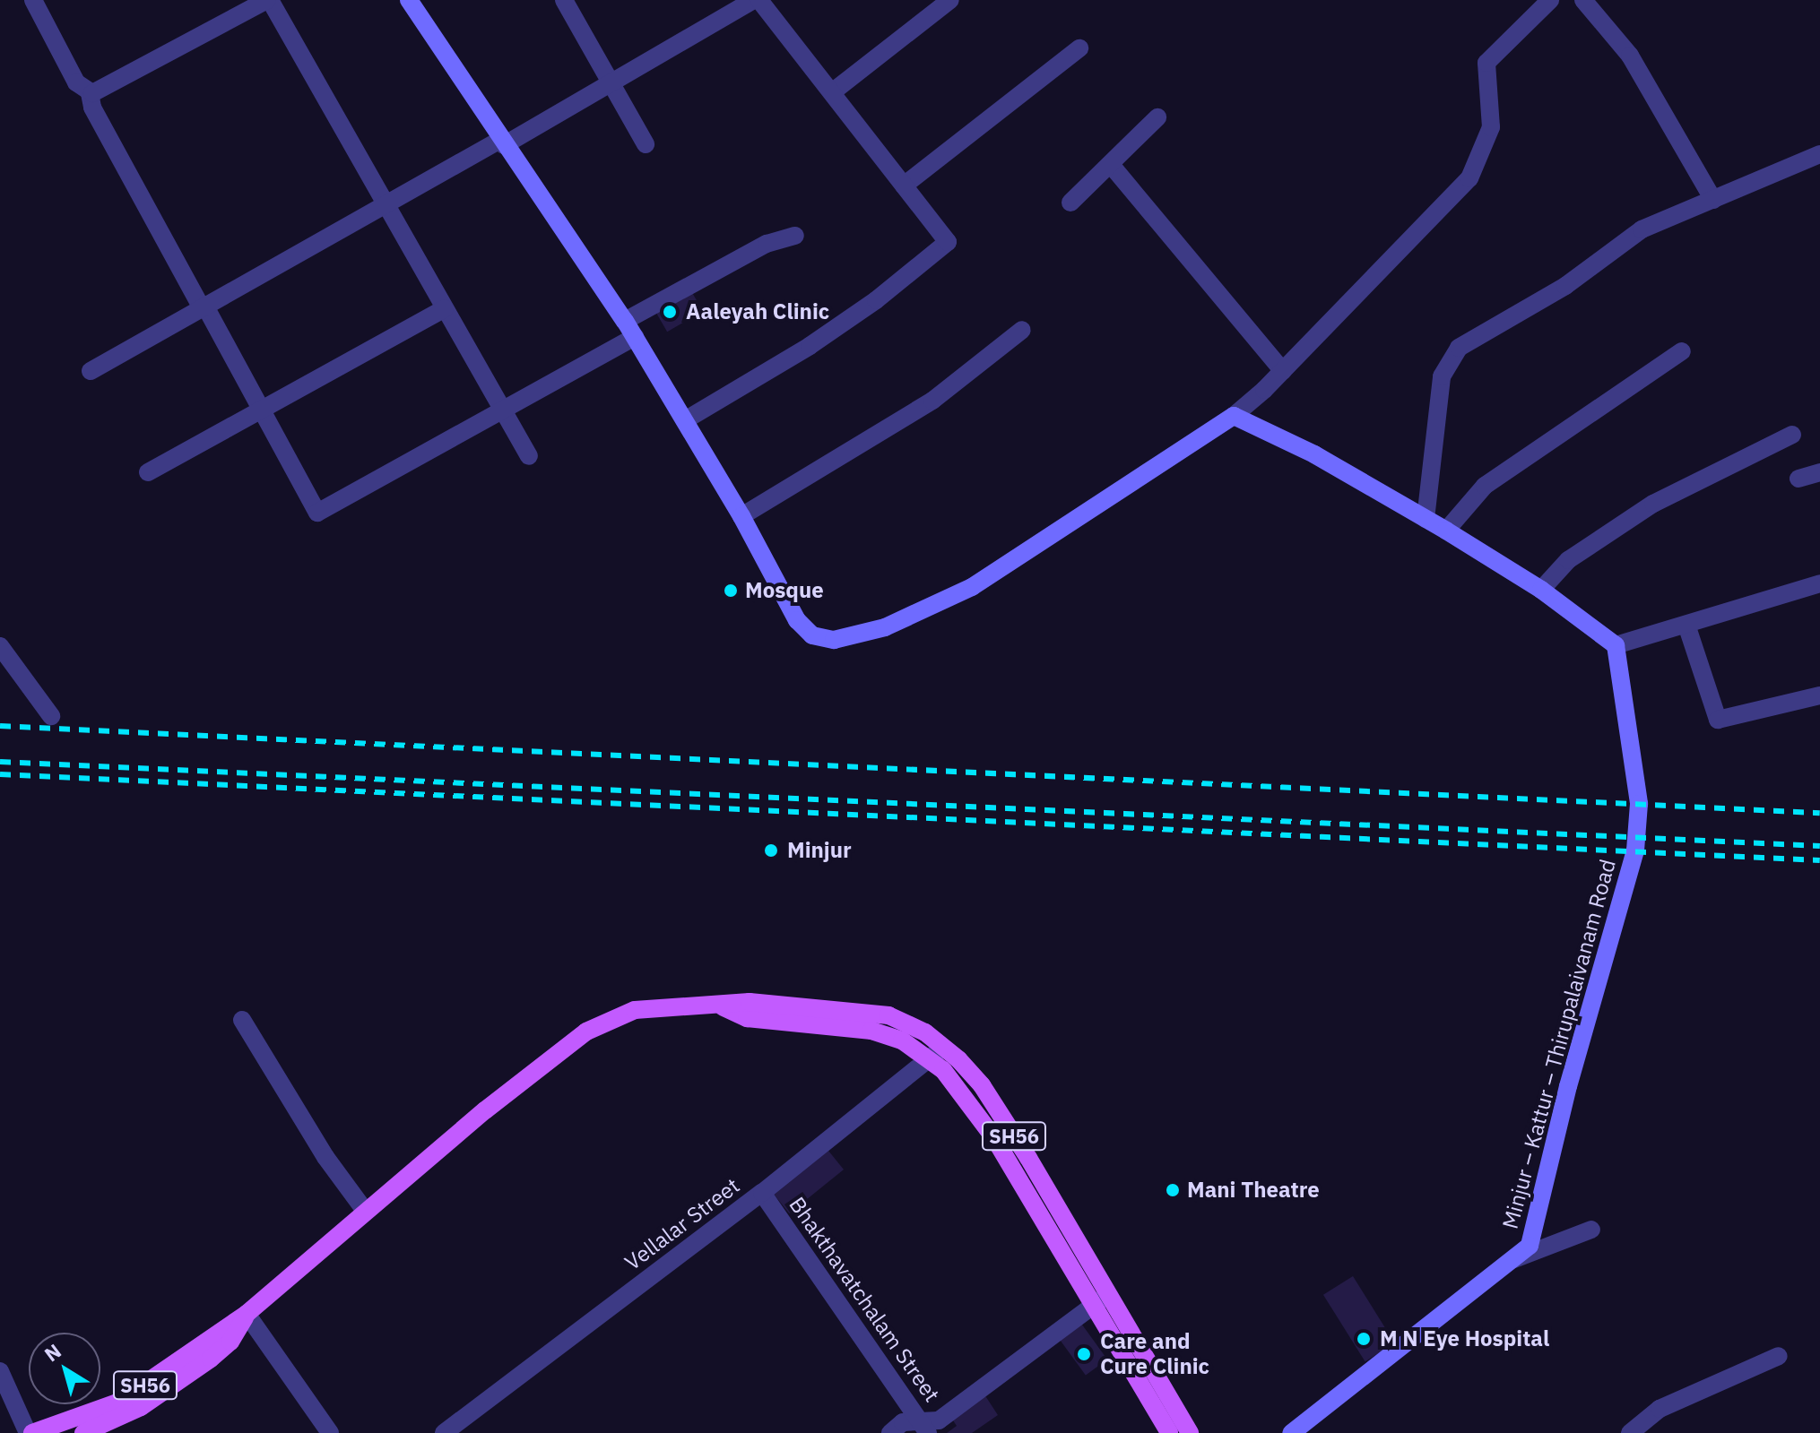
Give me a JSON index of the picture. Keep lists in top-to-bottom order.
{
  "streets": {
    "main road": ["Minjur – Kattur – Thirupalaivanam Road", "SH56"],
    "street": ["Vellalar Street", "Bhakthavatchalam Street"]
  },
  "crossings": [
    ["SH56", "Vellalar Street"],
    ["Vellalar Street", "Bhakthavatchalam Street"]
  ],
  "places": [
    "Aaleyah Clinic",
    "Mosque",
    "Minjur",
    "Mani Theatre",
    "M N Eye Hospital",
    "Care and Cure Clinic"
  ],
  "north": "top left"
}
